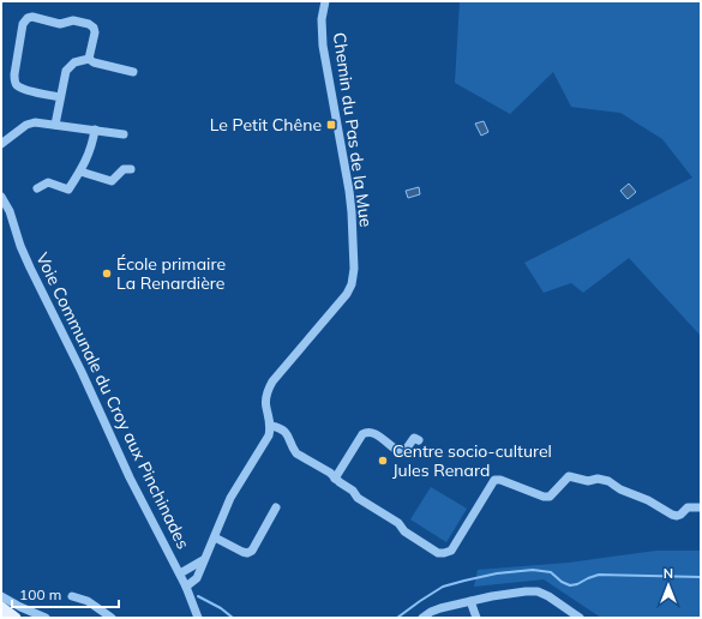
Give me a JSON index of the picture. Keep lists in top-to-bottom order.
{
  "streets": {
    "street": ["Chemin du Pas de la Mue", "Voie Communale du Croy aux Pinchinades"]
  },
  "places": {
    "transit": ["Le Petit Chêne"],
    "other": ["École primaire La Renardière", "Centre socio-culturel Jules Renard"]
  },
  "scale_bar": "100 m",
  "north": "top"
}
